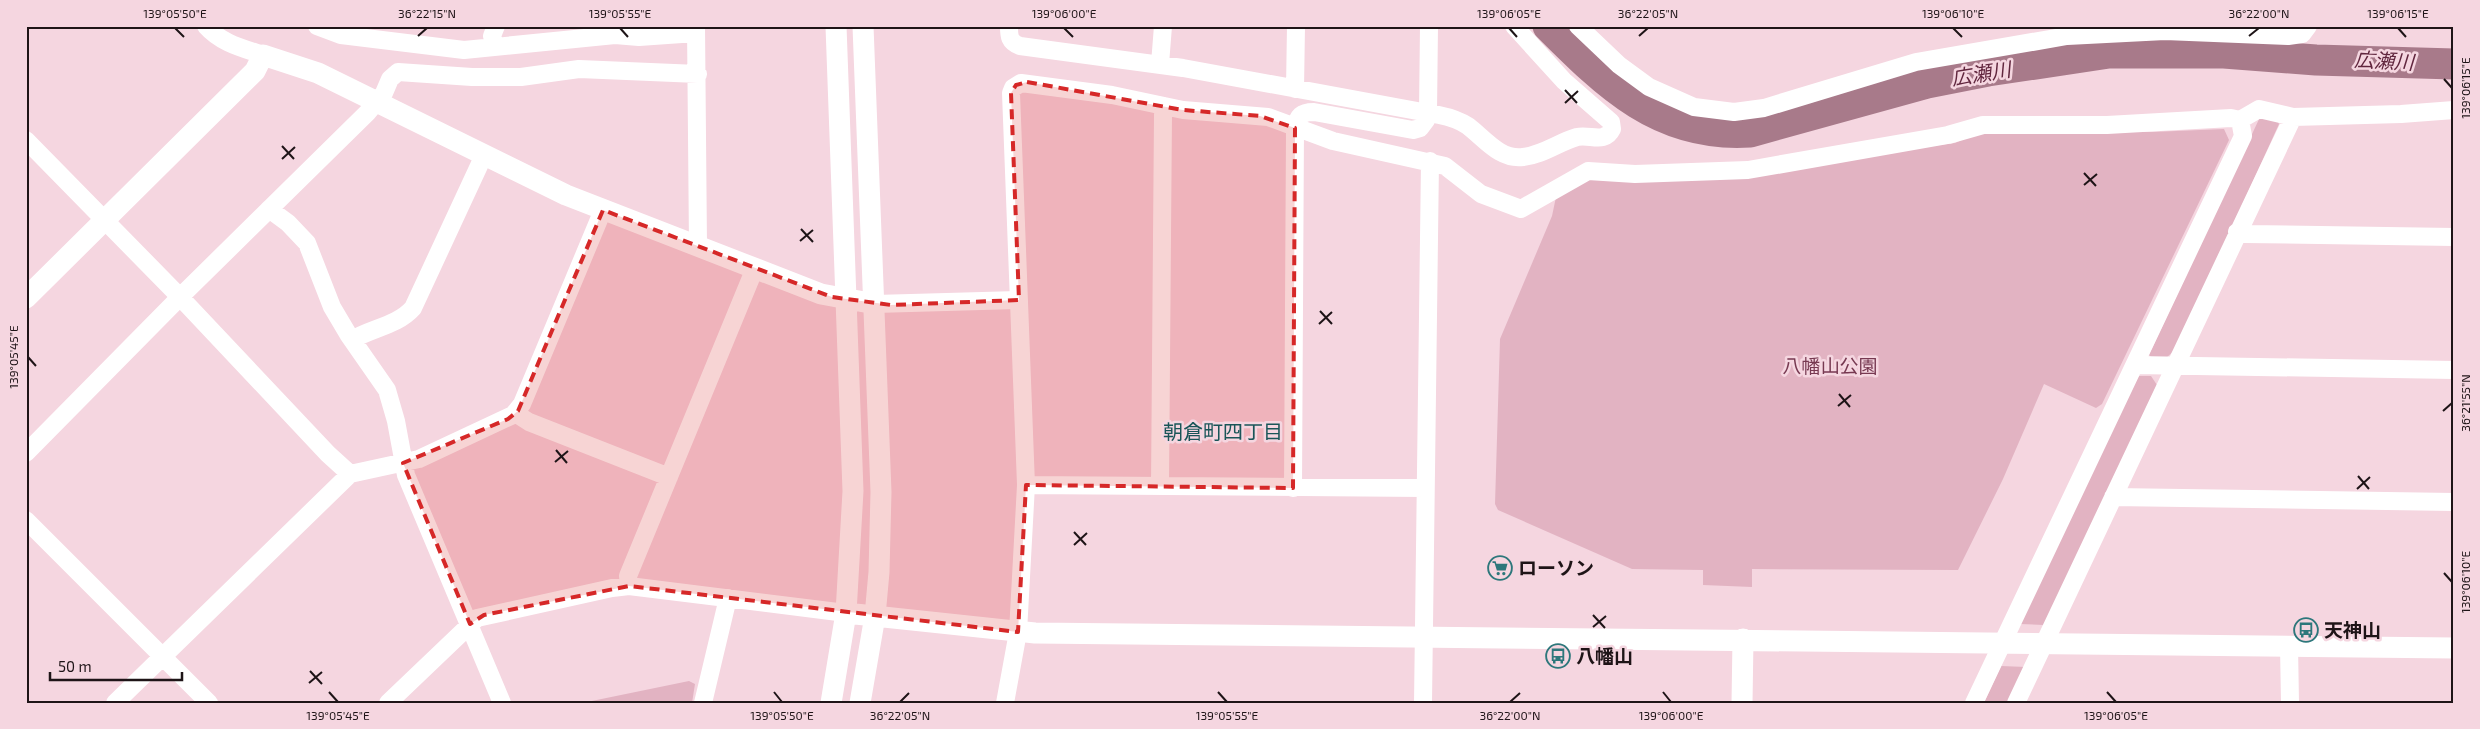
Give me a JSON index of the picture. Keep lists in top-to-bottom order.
{
  "districts": ["朝倉町四丁目"],
  "water": ["広瀬川"],
  "parks": ["八幡山公園"],
  "places": {
    "supermarket": ["ローソン"],
    "bus stop": ["天神山", "八幡山"]
  },
  "scale_bar": "50 m",
  "coordinates": [
    "139°05'50\"E",
    "36°22'15\"N",
    "139°05'55\"E",
    "139°06'00\"E",
    "139°06'05\"E",
    "36°22'05\"N",
    "139°06'10\"E",
    "36°22'00\"N",
    "139°06'15\"E",
    "139°05'45\"E",
    "36°21'55\"N"
  ]
}
